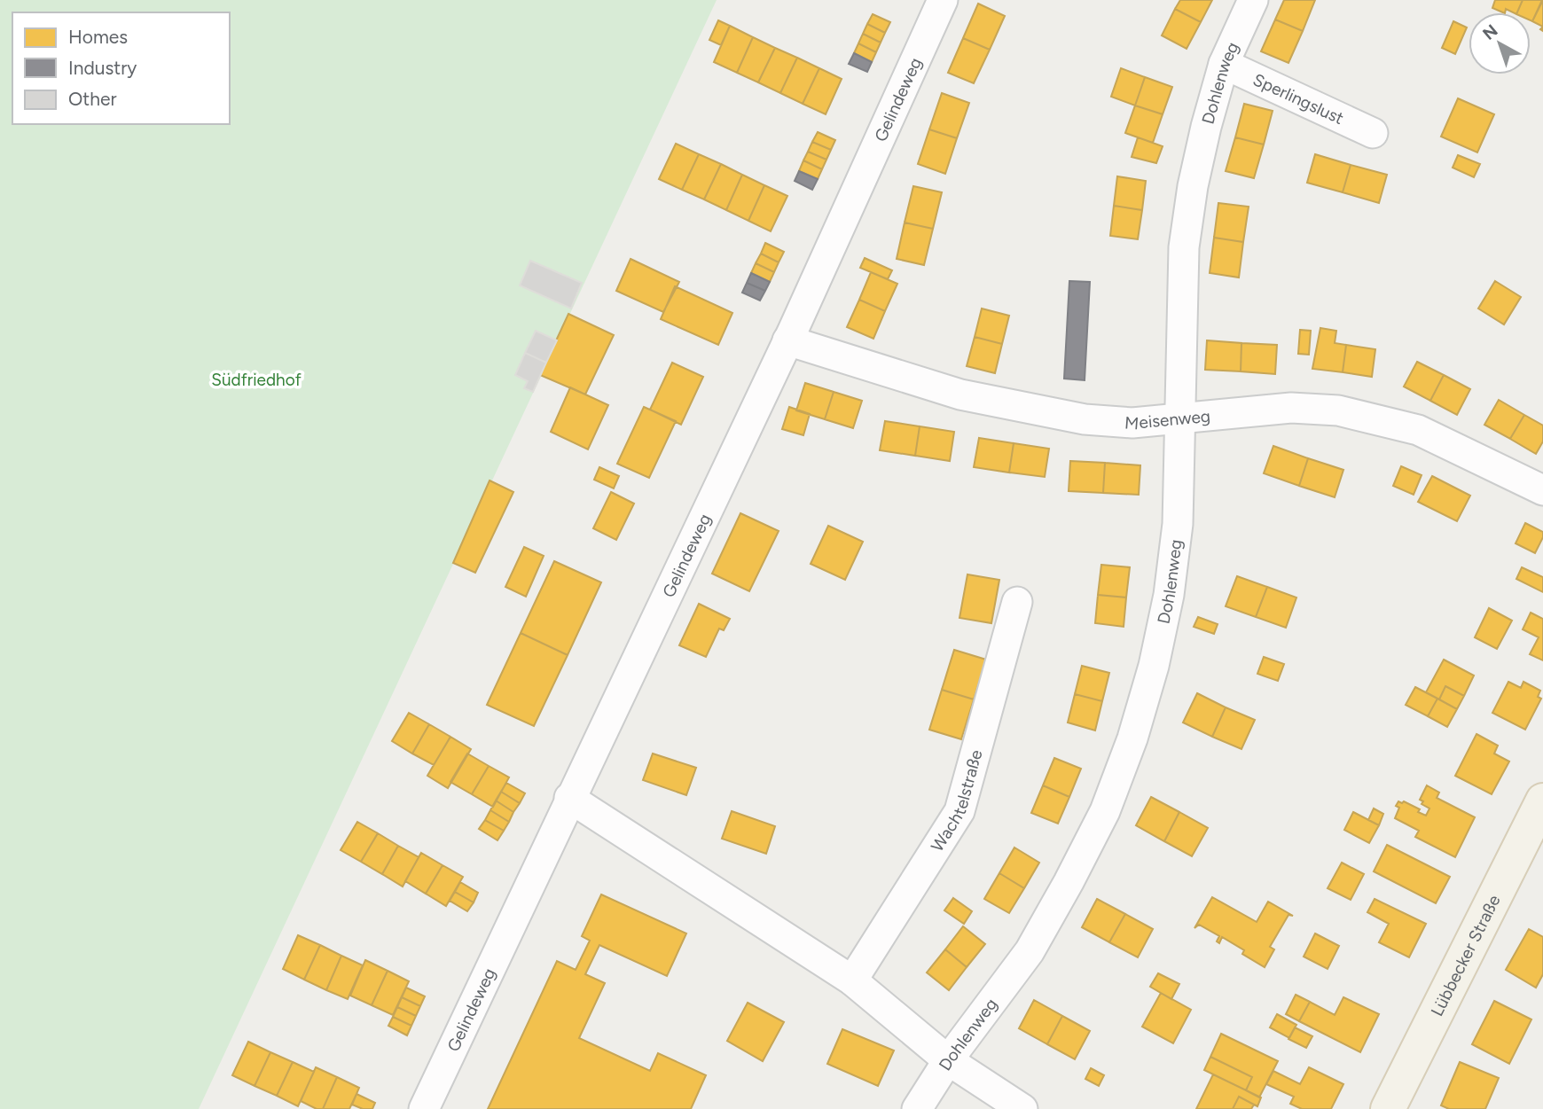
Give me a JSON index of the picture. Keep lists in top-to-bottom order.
{
  "streets": {
    "main road": ["Lübbecker Straße"],
    "street": [
      "Dohlenweg",
      "Sperlingslust",
      "Gelindeweg",
      "Meisenweg",
      "Wachtelstraße"
    ]
  },
  "crossings": [
    ["Dohlenweg", "Sperlingslust"],
    ["Dohlenweg", "Meisenweg"],
    ["Gelindeweg", "Meisenweg"]
  ],
  "parks": ["Südfriedhof"],
  "legend": ["Homes", "Industry", "Other"],
  "north": "top left"
}
